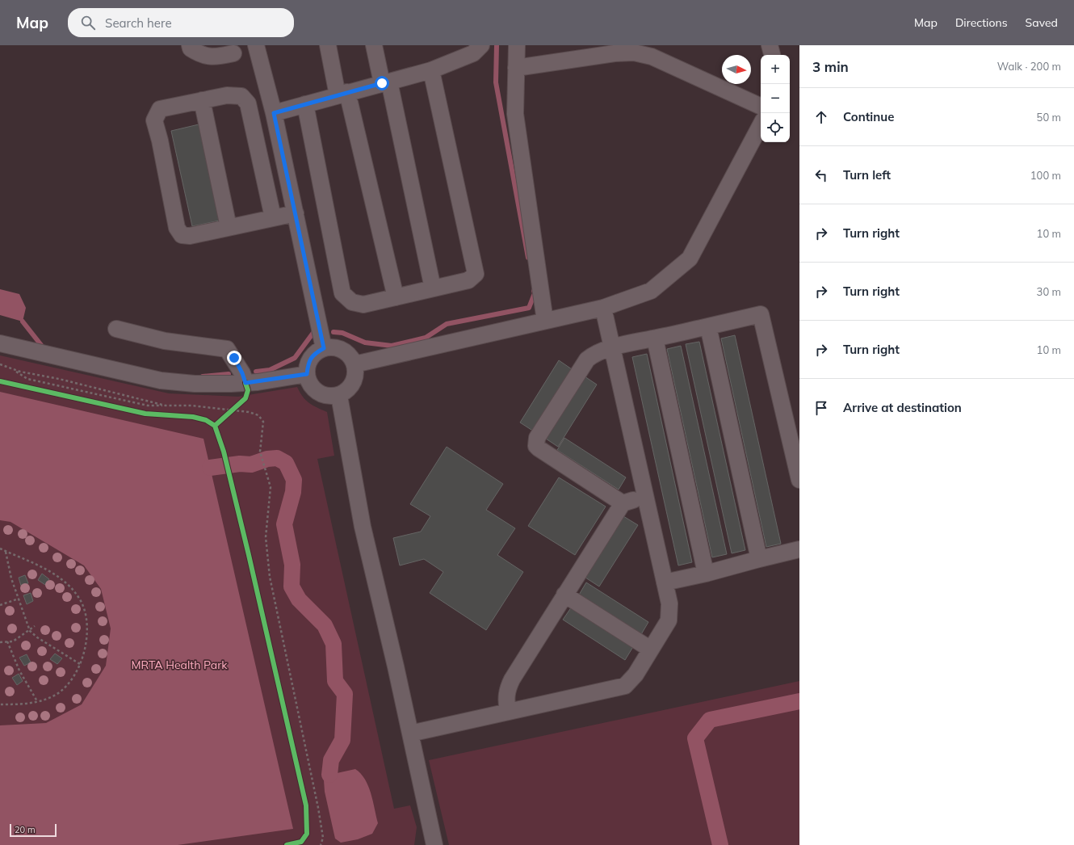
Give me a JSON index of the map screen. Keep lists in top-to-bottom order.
{
  "parks": ["MRTA Health Park"],
  "scale_bar": "20 m",
  "north": "right",
  "page": {
    "header": "Map",
    "search": "Search here",
    "nav": ["Map", "Directions", "Saved"],
    "heading": ["3 min", "Walk · 200 m"],
    "map_buttons": ["+", "−"],
    "list": [
      ["Continue", "50 m"],
      ["Turn left", "100 m"],
      ["Turn right", "10 m"],
      ["Turn right", "30 m"],
      ["Turn right", "10 m"],
      "Arrive at destination"
    ],
    "scale": "20 m"
  }
}
